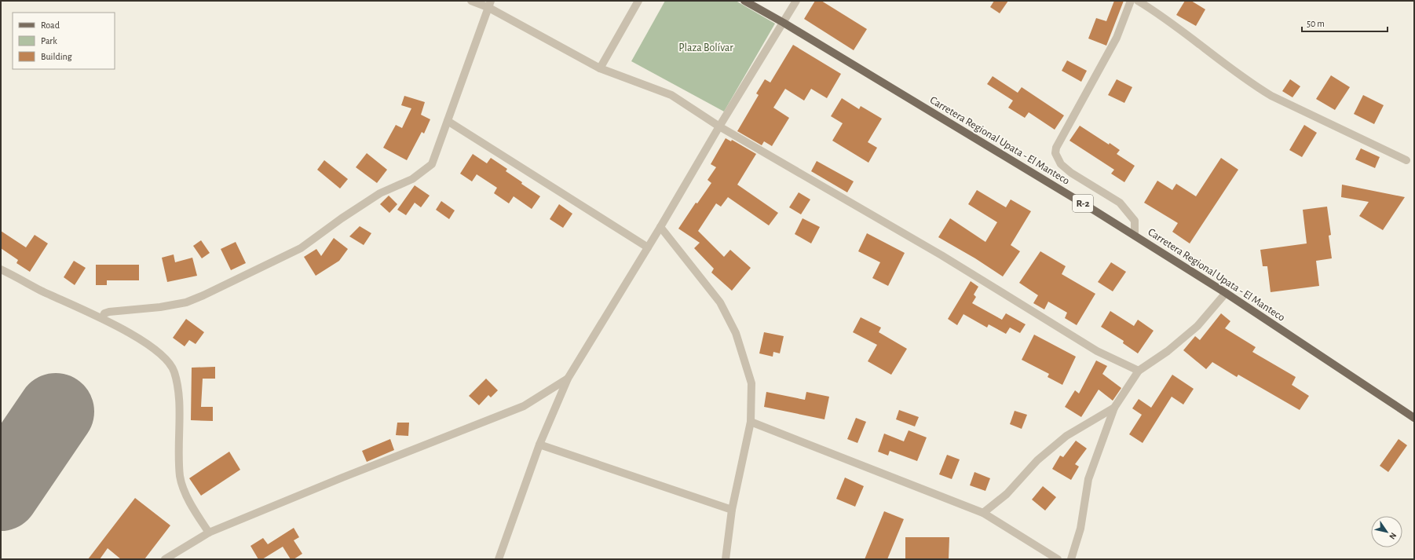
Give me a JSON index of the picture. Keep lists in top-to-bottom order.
{
  "streets": {
    "main road": ["Carretera Regional Upata - El Manteco", "R-2"]
  },
  "parks": ["Plaza Bolívar"],
  "legend": ["Road", "Park", "Building"],
  "scale_bar": "50 m",
  "north": "bottom right"
}
